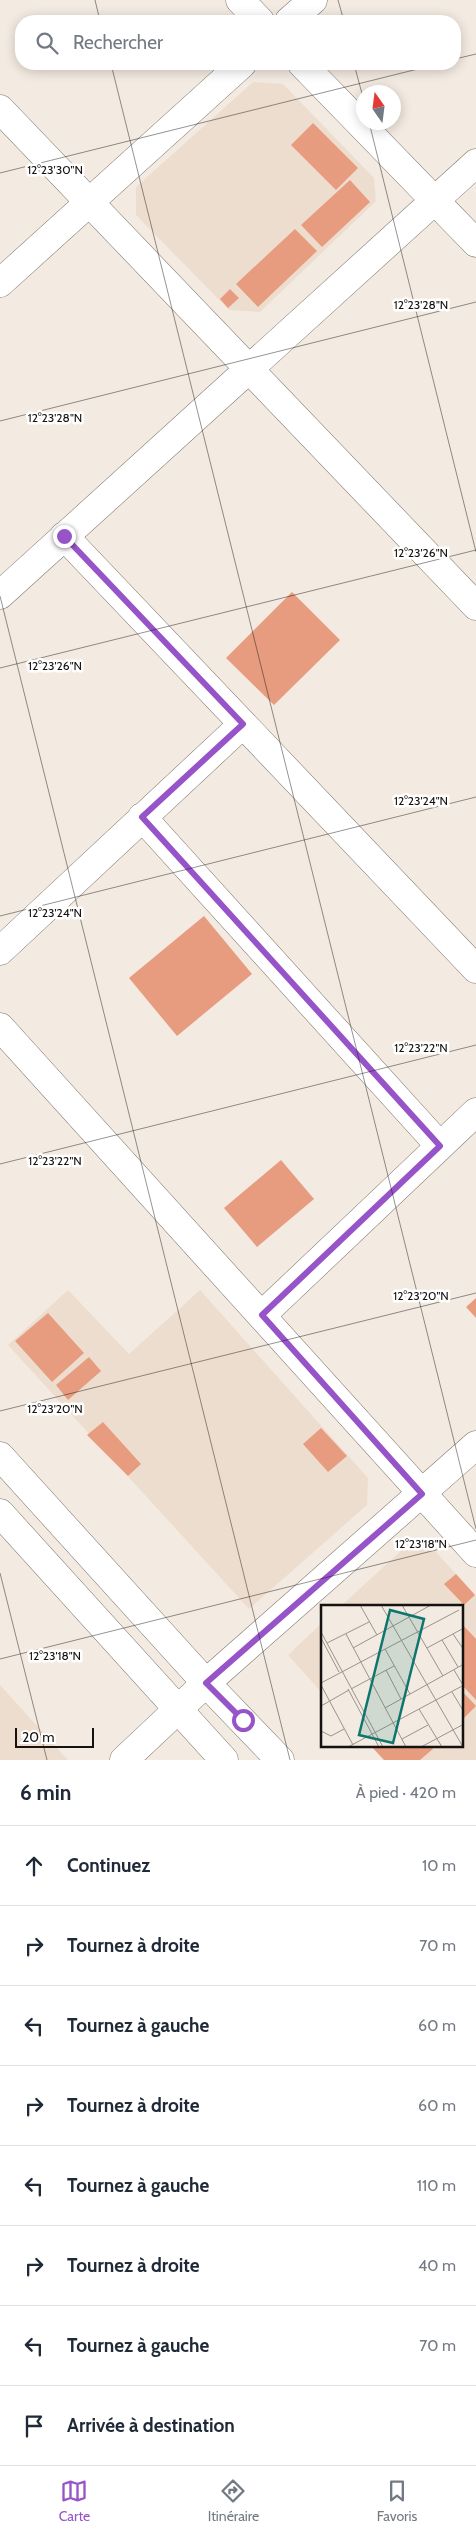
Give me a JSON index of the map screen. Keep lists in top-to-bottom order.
{
  "scale_bar": "20 m",
  "north": "top",
  "page": {
    "search": "Rechercher",
    "scale": "20 m",
    "heading": ["6 min", "À pied · 420 m"],
    "list": [
      ["Continuez", "10 m"],
      ["Tournez à droite", "70 m"],
      ["Tournez à gauche", "60 m"],
      ["Tournez à droite", "60 m"],
      ["Tournez à gauche", "110 m"],
      ["Tournez à droite", "40 m"],
      ["Tournez à gauche", "70 m"],
      "Arrivée à destination"
    ],
    "nav": ["Carte", "Itinéraire", "Favoris"]
  },
  "coordinates": [
    "12°23'30\"N",
    "12°23'28\"N",
    "12°23'26\"N",
    "12°23'24\"N",
    "12°23'22\"N",
    "12°23'20\"N",
    "12°23'18\"N"
  ]
}
